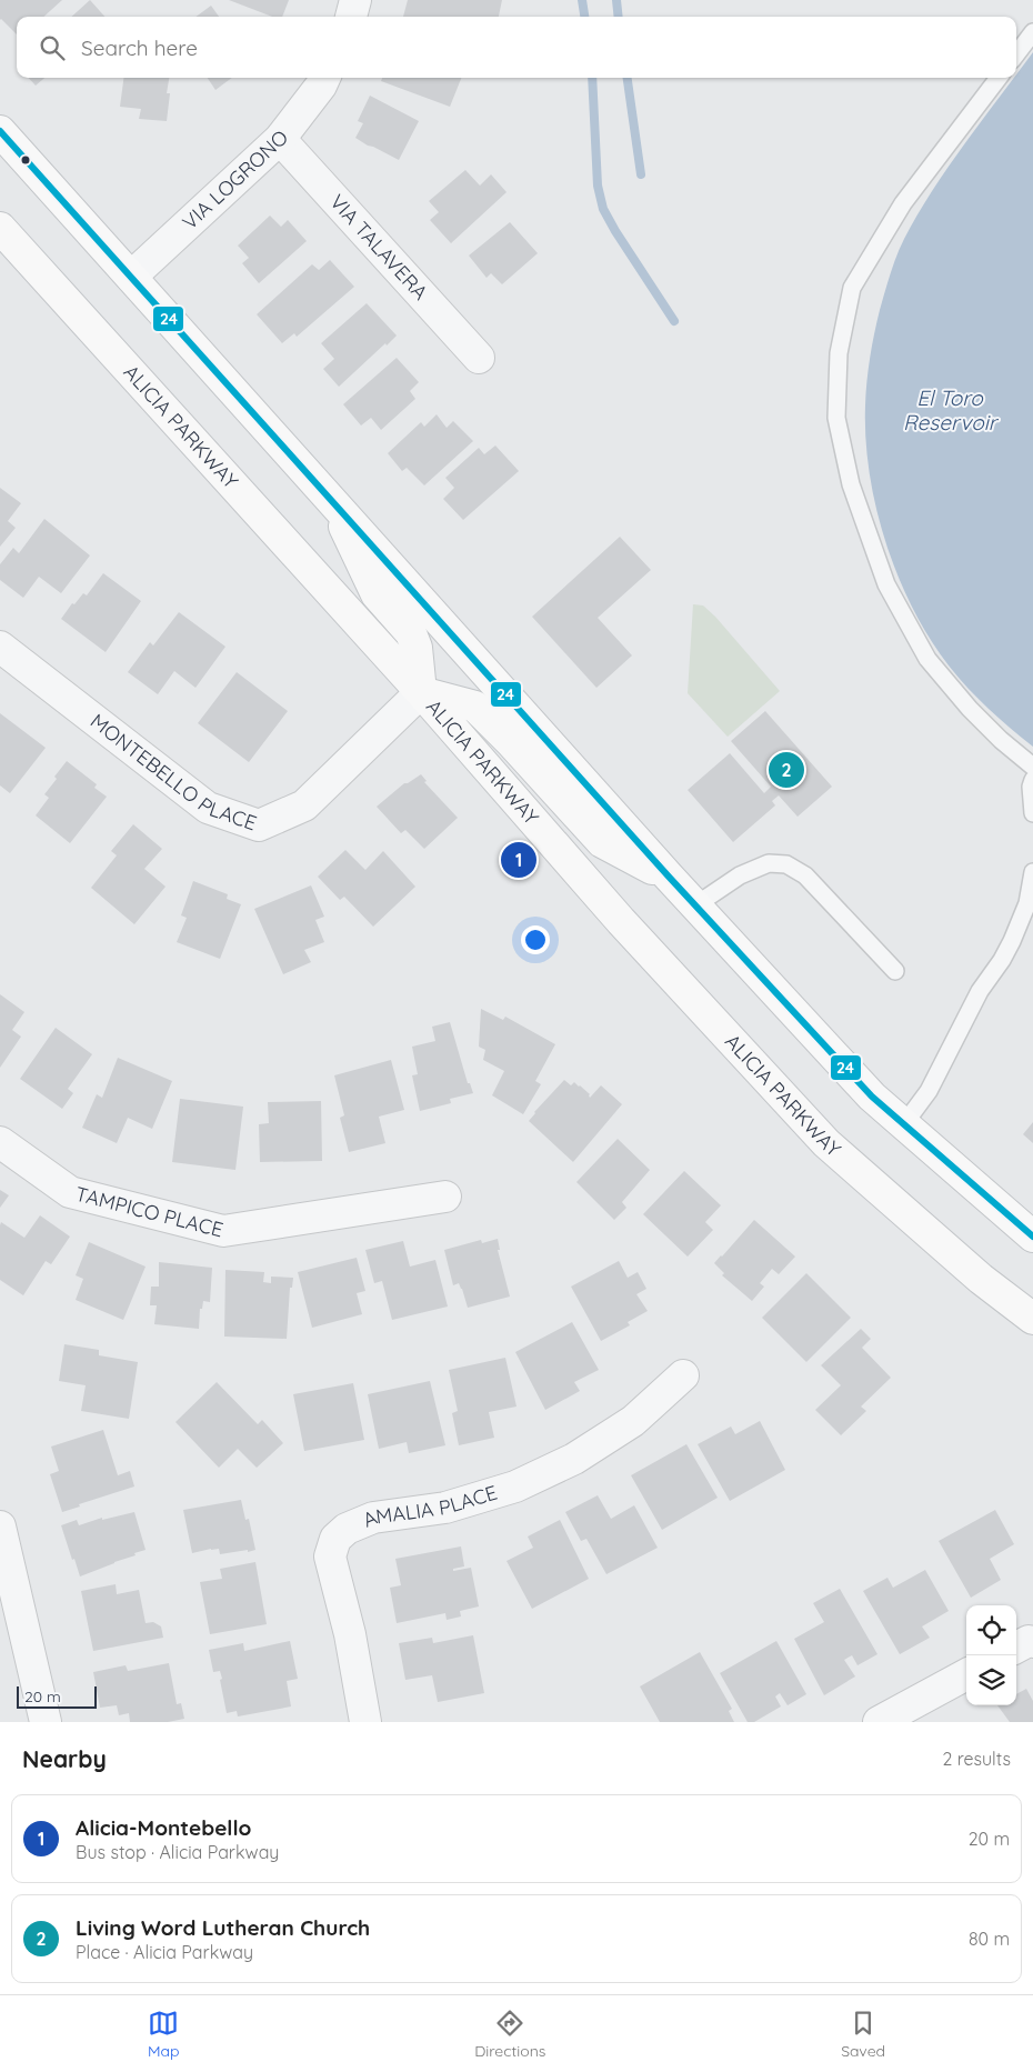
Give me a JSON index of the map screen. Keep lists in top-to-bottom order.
{
  "streets": {
    "main road": ["ALICIA PARKWAY"],
    "street": [
      "VIA LOGRONO",
      "VIA TALAVERA",
      "MONTEBELLO PLACE",
      "TAMPICO PLACE",
      "AMALIA PLACE"
    ]
  },
  "crossings": [
    ["VIA LOGRONO", "VIA TALAVERA"],
    ["ALICIA PARKWAY", "MONTEBELLO PLACE"]
  ],
  "water": ["El Toro Reservoir"],
  "lines": ["transit line 24"],
  "scale_bar": "20 m",
  "page": {
    "search": "Search here",
    "pins": ["2", "1"],
    "scale": "20 m",
    "heading": ["Nearby", "2 results"],
    "list": [
      {
        "mark": "1",
        "name": "Alicia-Montebello",
        "note": "Bus stop · Alicia Parkway",
        "value": "20 m"
      },
      {
        "mark": "2",
        "name": "Living Word Lutheran Church",
        "note": "Place · Alicia Parkway",
        "value": "80 m"
      }
    ],
    "nav": ["Map", "Directions", "Saved"]
  }
}
